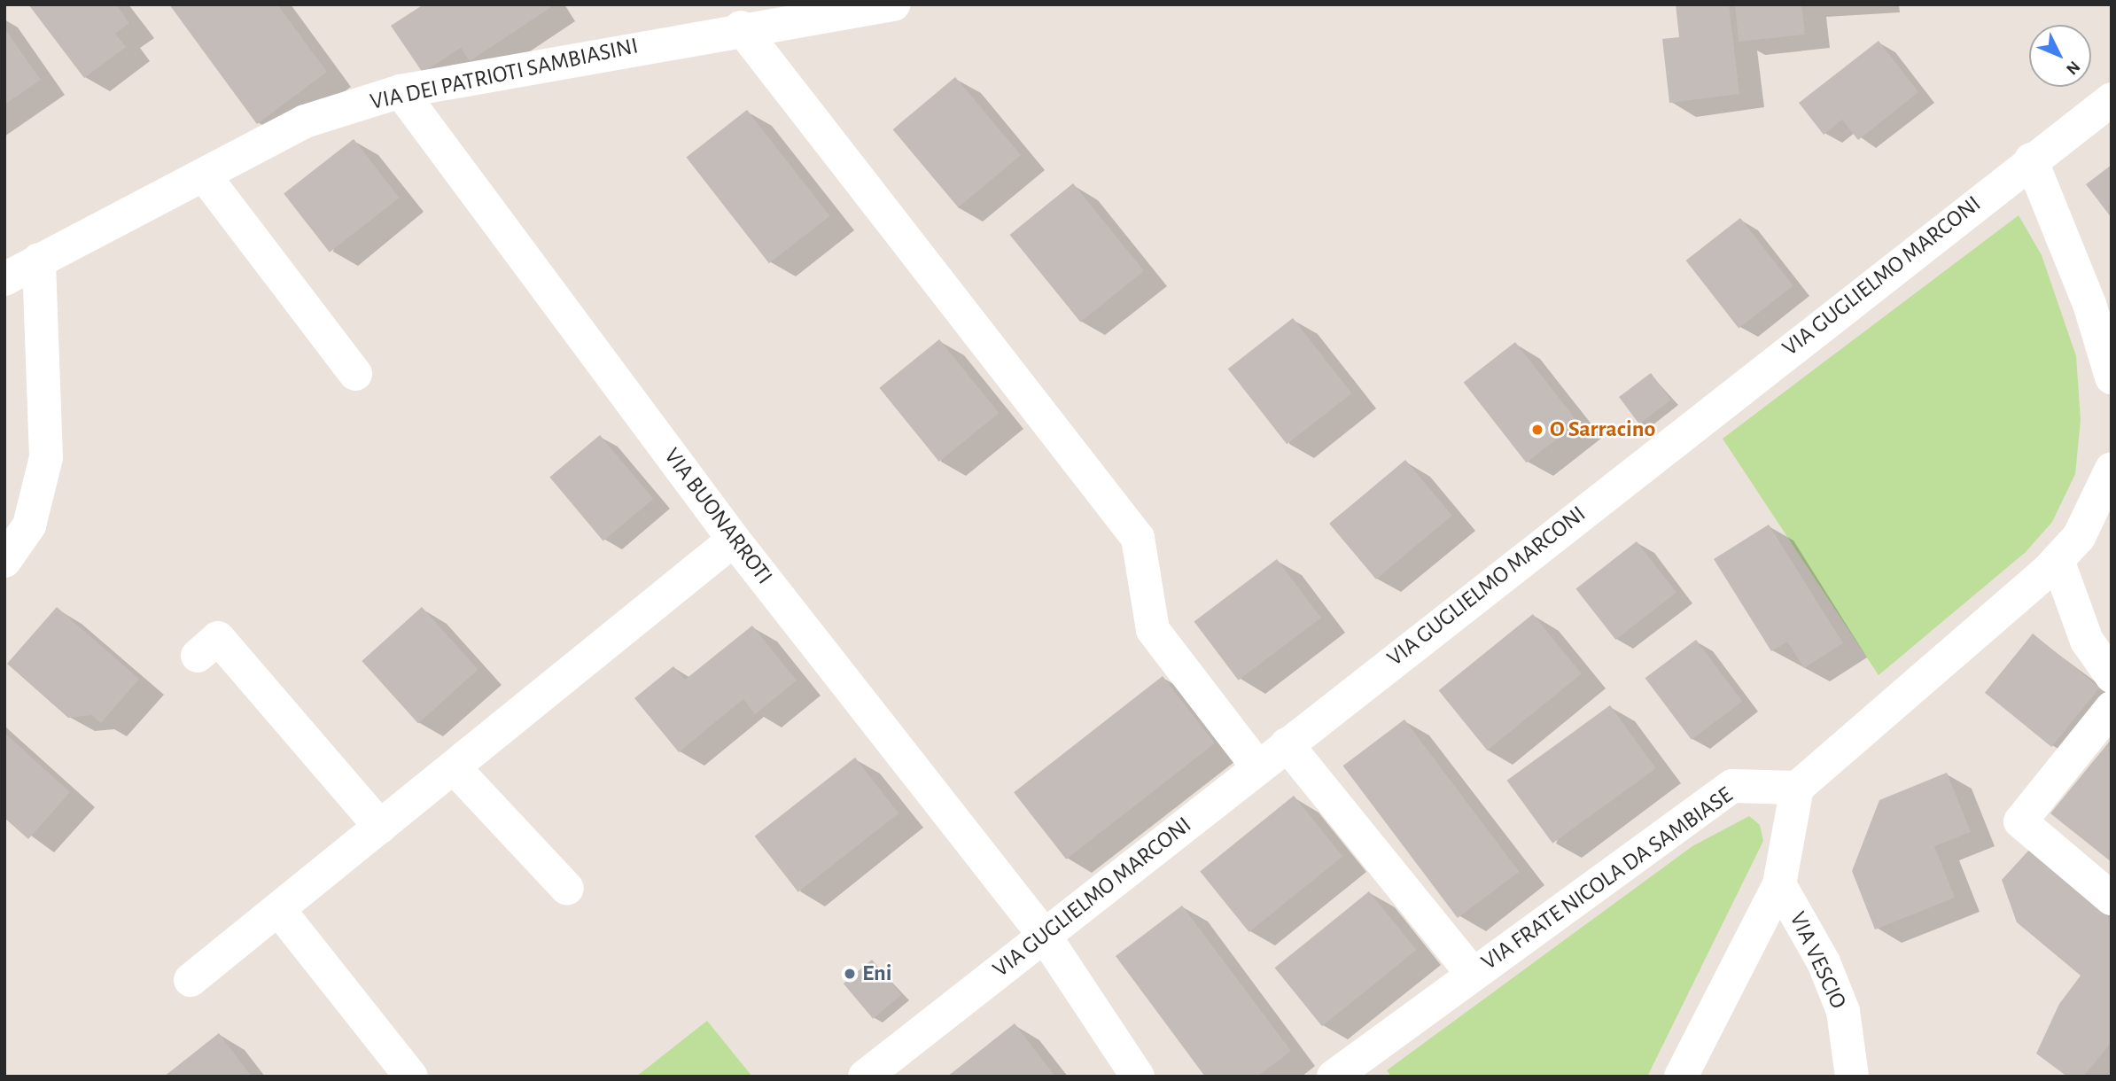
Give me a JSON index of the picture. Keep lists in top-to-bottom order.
{
  "streets": {
    "street": [
      "VIA DEI PATRIOTI SAMBIASINI",
      "VIA GUGLIELMO MARCONI",
      "VIA BUONARROTI",
      "VIA FRATE NICOLA DA SAMBIASE",
      "VIA VESCIO"
    ]
  },
  "crossings": [
    ["VIA DEI PATRIOTI SAMBIASINI", "VIA BUONARROTI"],
    ["VIA GUGLIELMO MARCONI", "VIA BUONARROTI"]
  ],
  "places": ["O Sarracino", "Eni"],
  "north": "bottom right"
}
